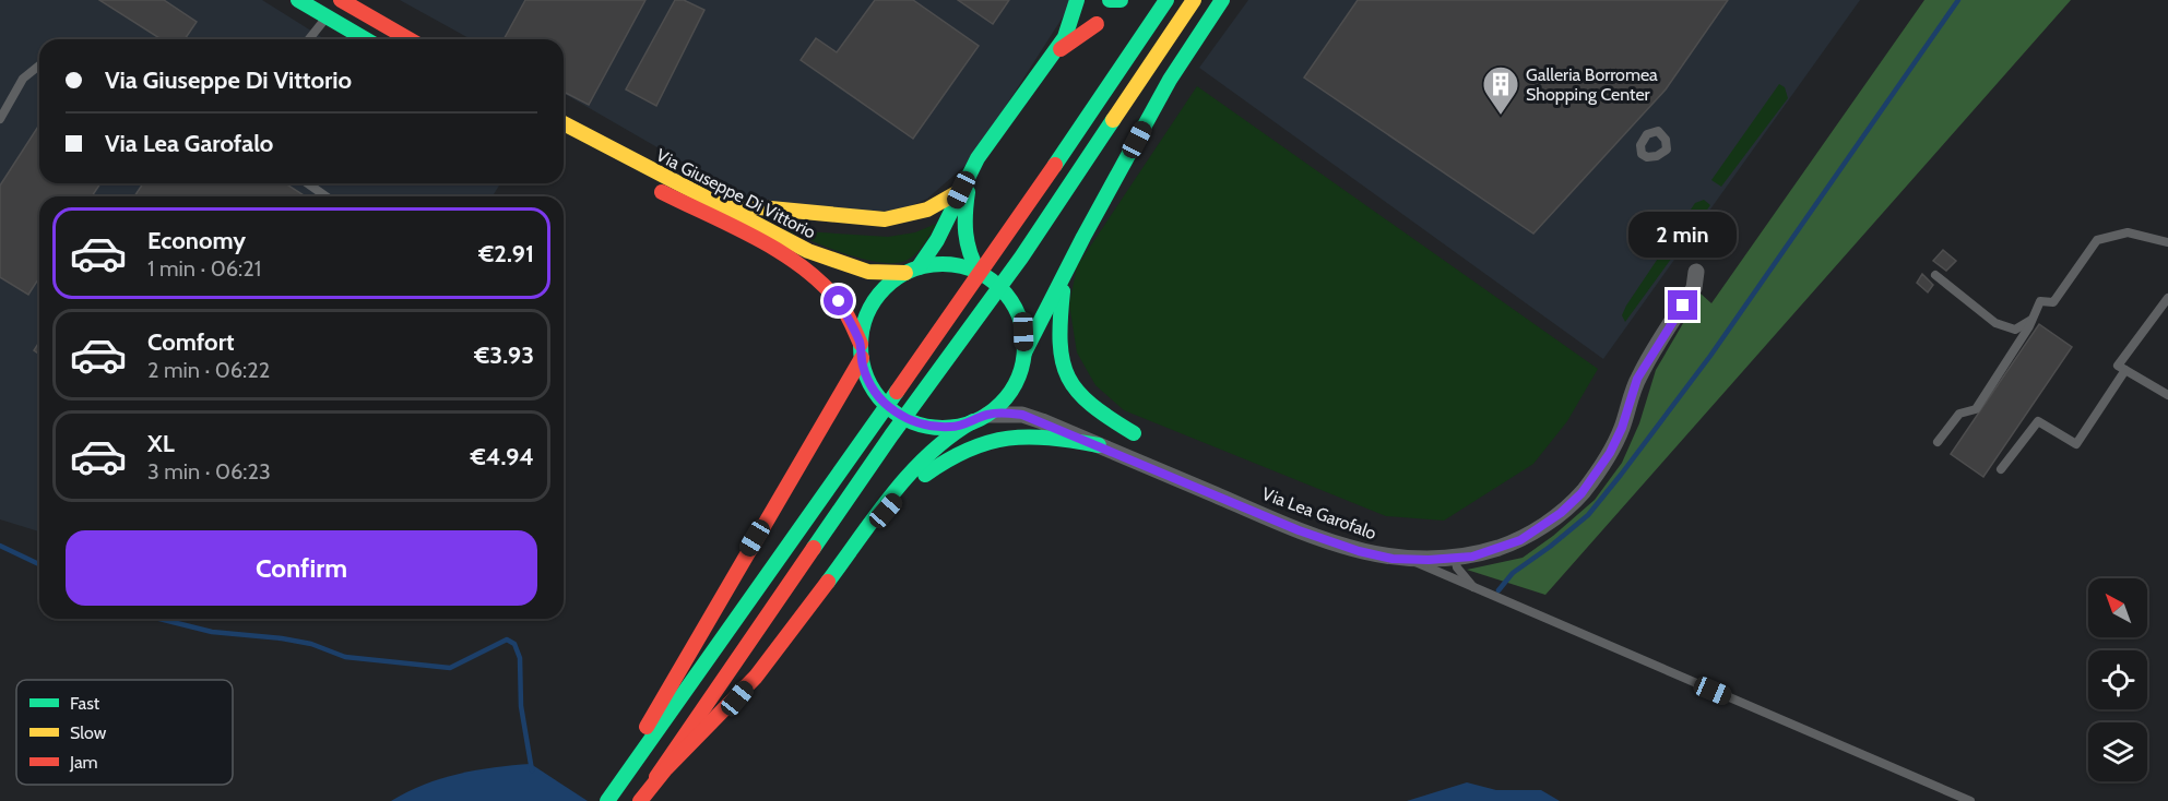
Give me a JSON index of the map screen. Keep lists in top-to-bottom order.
{
  "streets": {
    "main road": ["Via Giuseppe Di Vittorio"],
    "street": ["Via Lea Garofalo"]
  },
  "crossings": [
    ["Via Giuseppe Di Vittorio", "Via Lea Garofalo"]
  ],
  "places": {
    "building": ["Galleria Borromea Shopping Center"]
  },
  "legend": ["Fast", "Slow", "Jam"],
  "north": "top left",
  "page": {
    "banner": ["Via Giuseppe Di Vittorio", "Via Lea Garofalo"],
    "list": [
      {
        "name": "Economy",
        "note": "1 min · 06:21",
        "value": "€2.91"
      },
      {
        "name": "Comfort",
        "note": "2 min · 06:22",
        "value": "€3.93"
      },
      {
        "name": "XL",
        "note": "3 min · 06:23",
        "value": "€4.94"
      }
    ],
    "bubble": "2 min",
    "buttons": "Confirm"
  }
}
